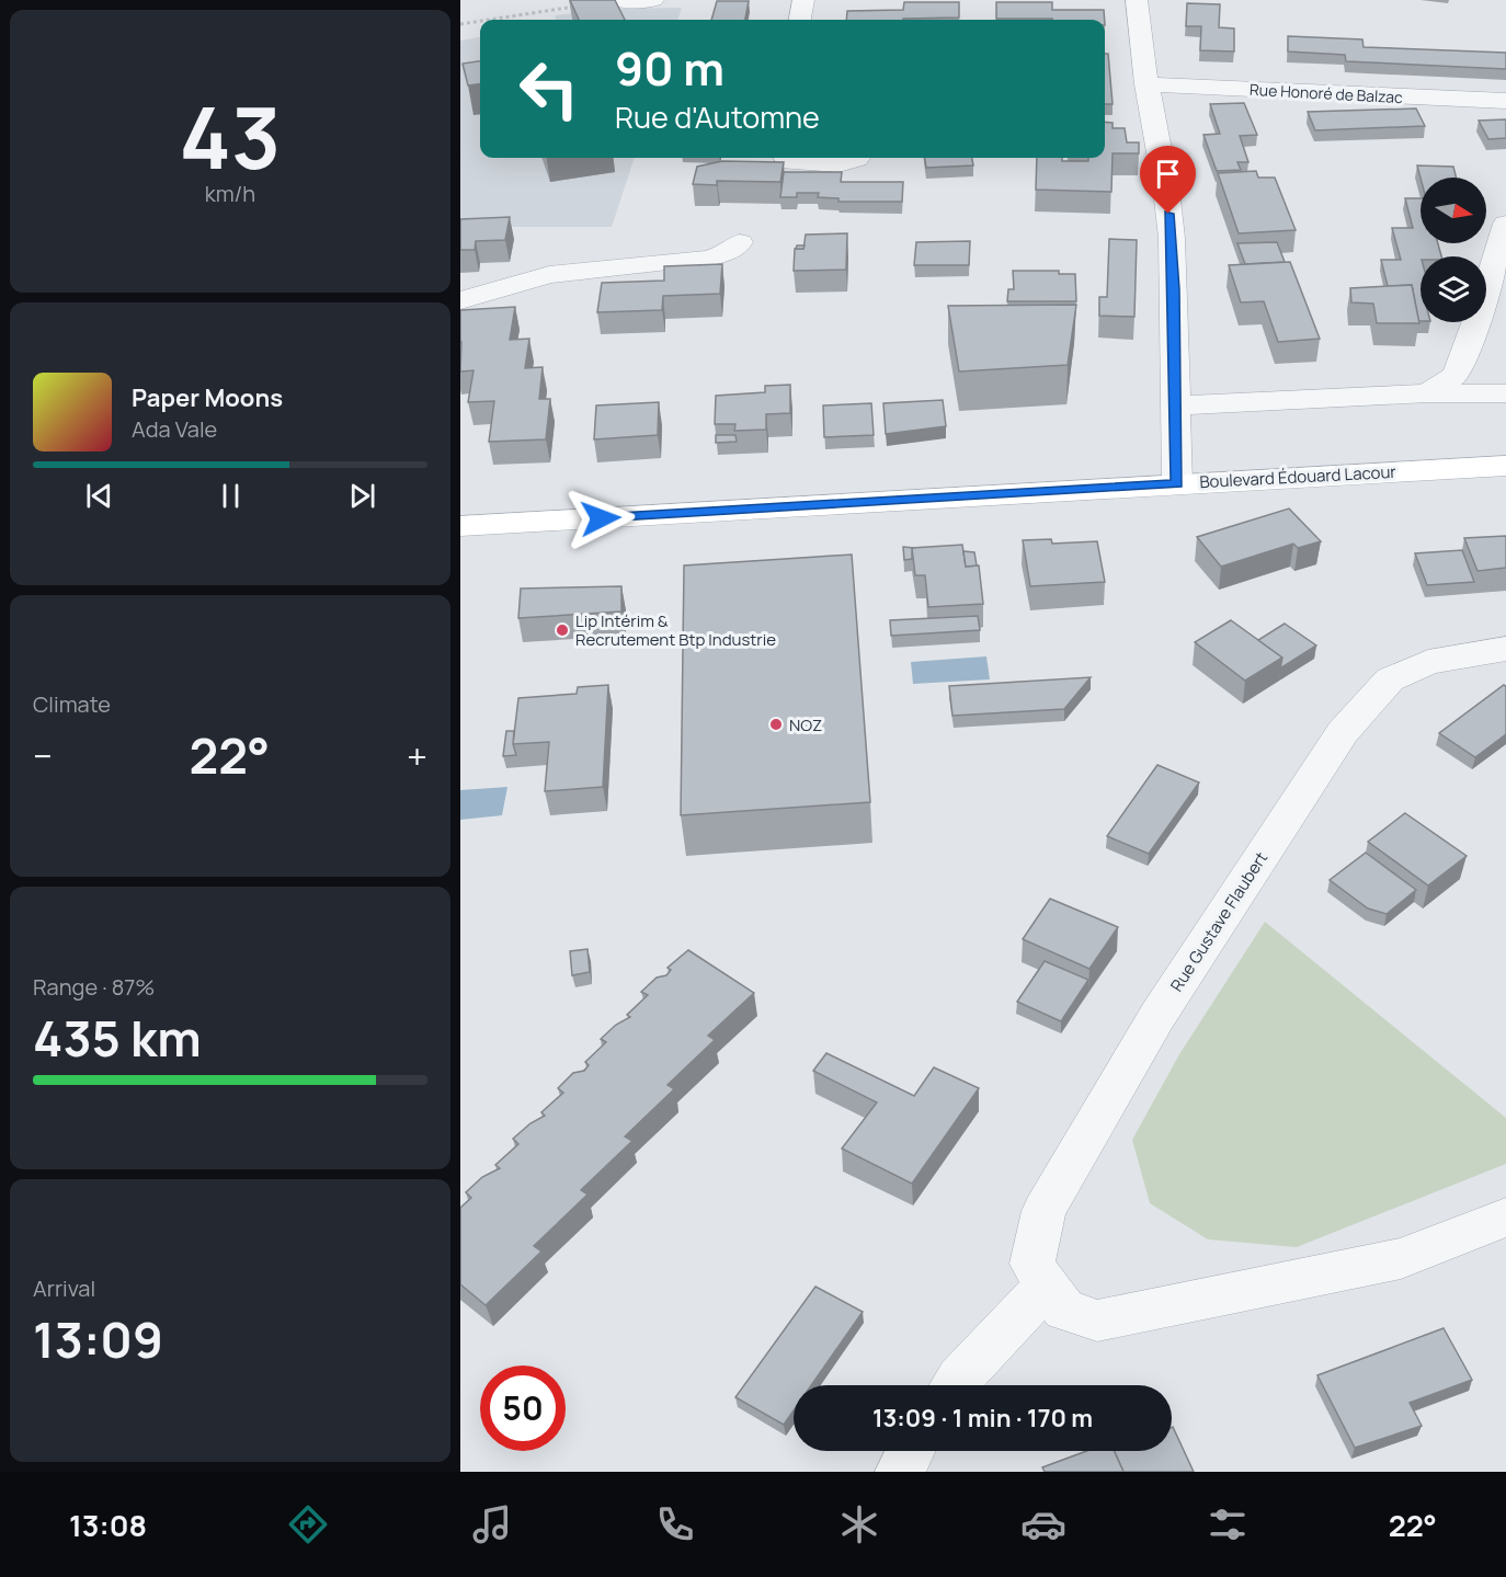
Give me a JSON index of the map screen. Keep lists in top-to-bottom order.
{
  "streets": {
    "main road": ["Boulevard Édouard Lacour"],
    "street": ["Rue Honoré de Balzac", "Rue Gustave Flaubert"]
  },
  "places": ["Lip Intérim & Recrutement Btp Industrie", "NOZ"],
  "north": "right",
  "page": {
    "tile": [
      ["43", "km/h"],
      "Climate",
      ["Range · 87%", "435 km"],
      ["Arrival", "13:09"]
    ],
    "turn": ["90 m", "Rue d'Automne"],
    "song": ["Paper Moons", "Ada Vale"],
    "heat": ["−", "22°", "+"],
    "limit": "50",
    "trip": "13:09 · 1 min · 170 m",
    "tabs": ["13:08", "22°"]
  }
}
